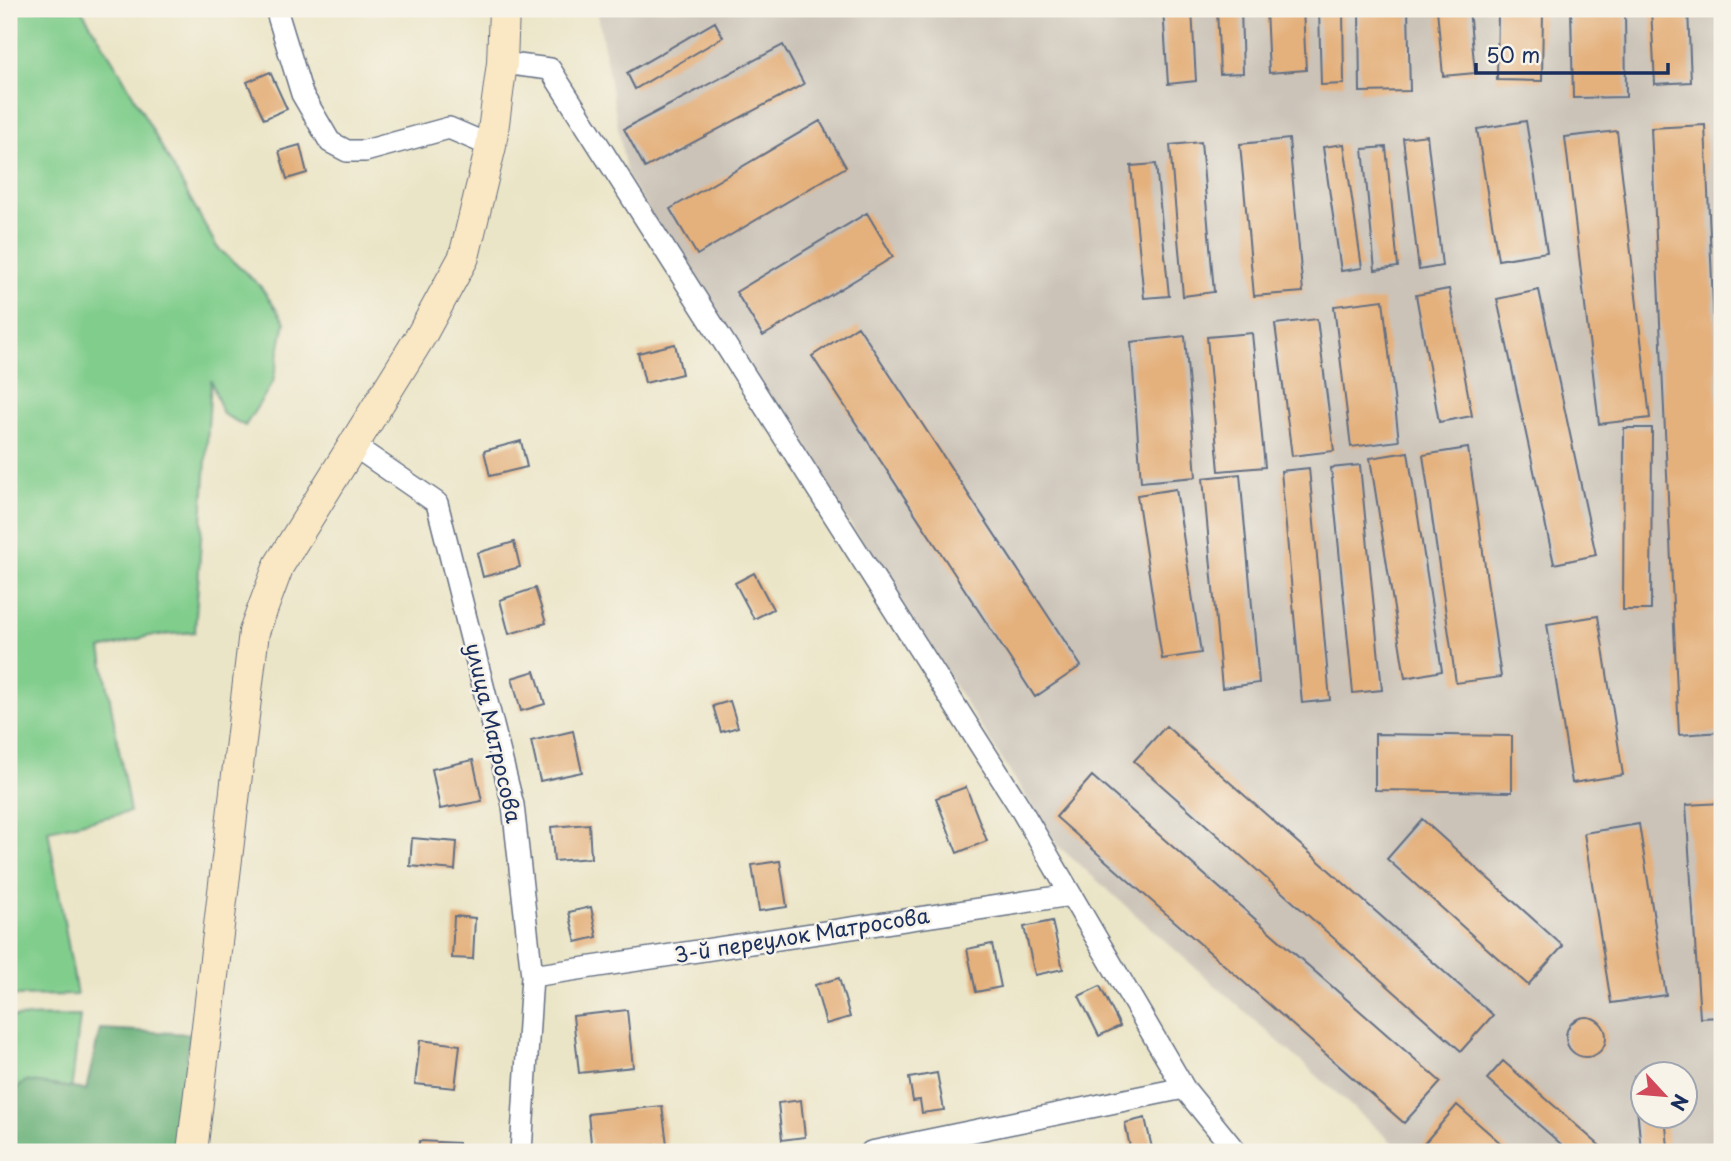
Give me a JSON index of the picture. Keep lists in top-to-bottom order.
{
  "streets": {
    "street": ["улица Матросова", "3-й переулок Матросова"]
  },
  "crossings": [
    ["улица Матросова", "3-й переулок Матросова"]
  ],
  "scale_bar": "50 m",
  "north": "bottom right"
}
